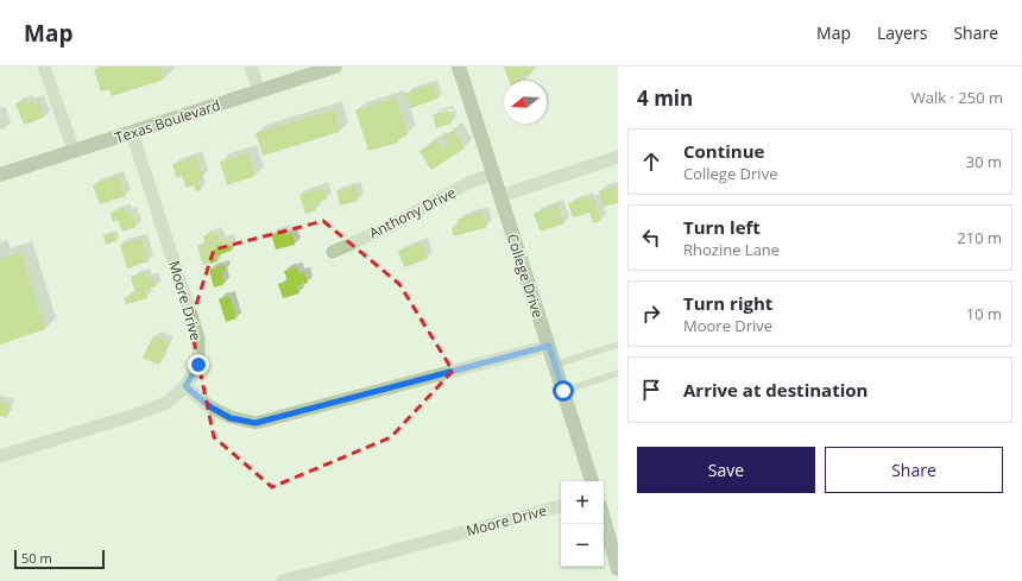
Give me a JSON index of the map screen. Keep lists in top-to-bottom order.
{
  "streets": {
    "street": [
      "Texas Boulevard",
      "Anthony Drive",
      "College Drive",
      "Moore Drive"
    ]
  },
  "crossings": [
    ["Texas Boulevard", "Moore Drive"],
    ["Anthony Drive", "College Drive"]
  ],
  "scale_bar": "50 m",
  "north": "left",
  "page": {
    "header": "Map",
    "nav": ["Map", "Layers", "Share"],
    "heading": ["4 min", "Walk · 250 m"],
    "list": [
      ["Continue", "College Drive", "30 m"],
      ["Turn left", "Rhozine Lane", "210 m"],
      ["Turn right", "Moore Drive", "10 m"],
      "Arrive at destination"
    ],
    "buttons": ["Save", "Share"],
    "map_buttons": ["+", "−"],
    "scale": "50 m"
  }
}
